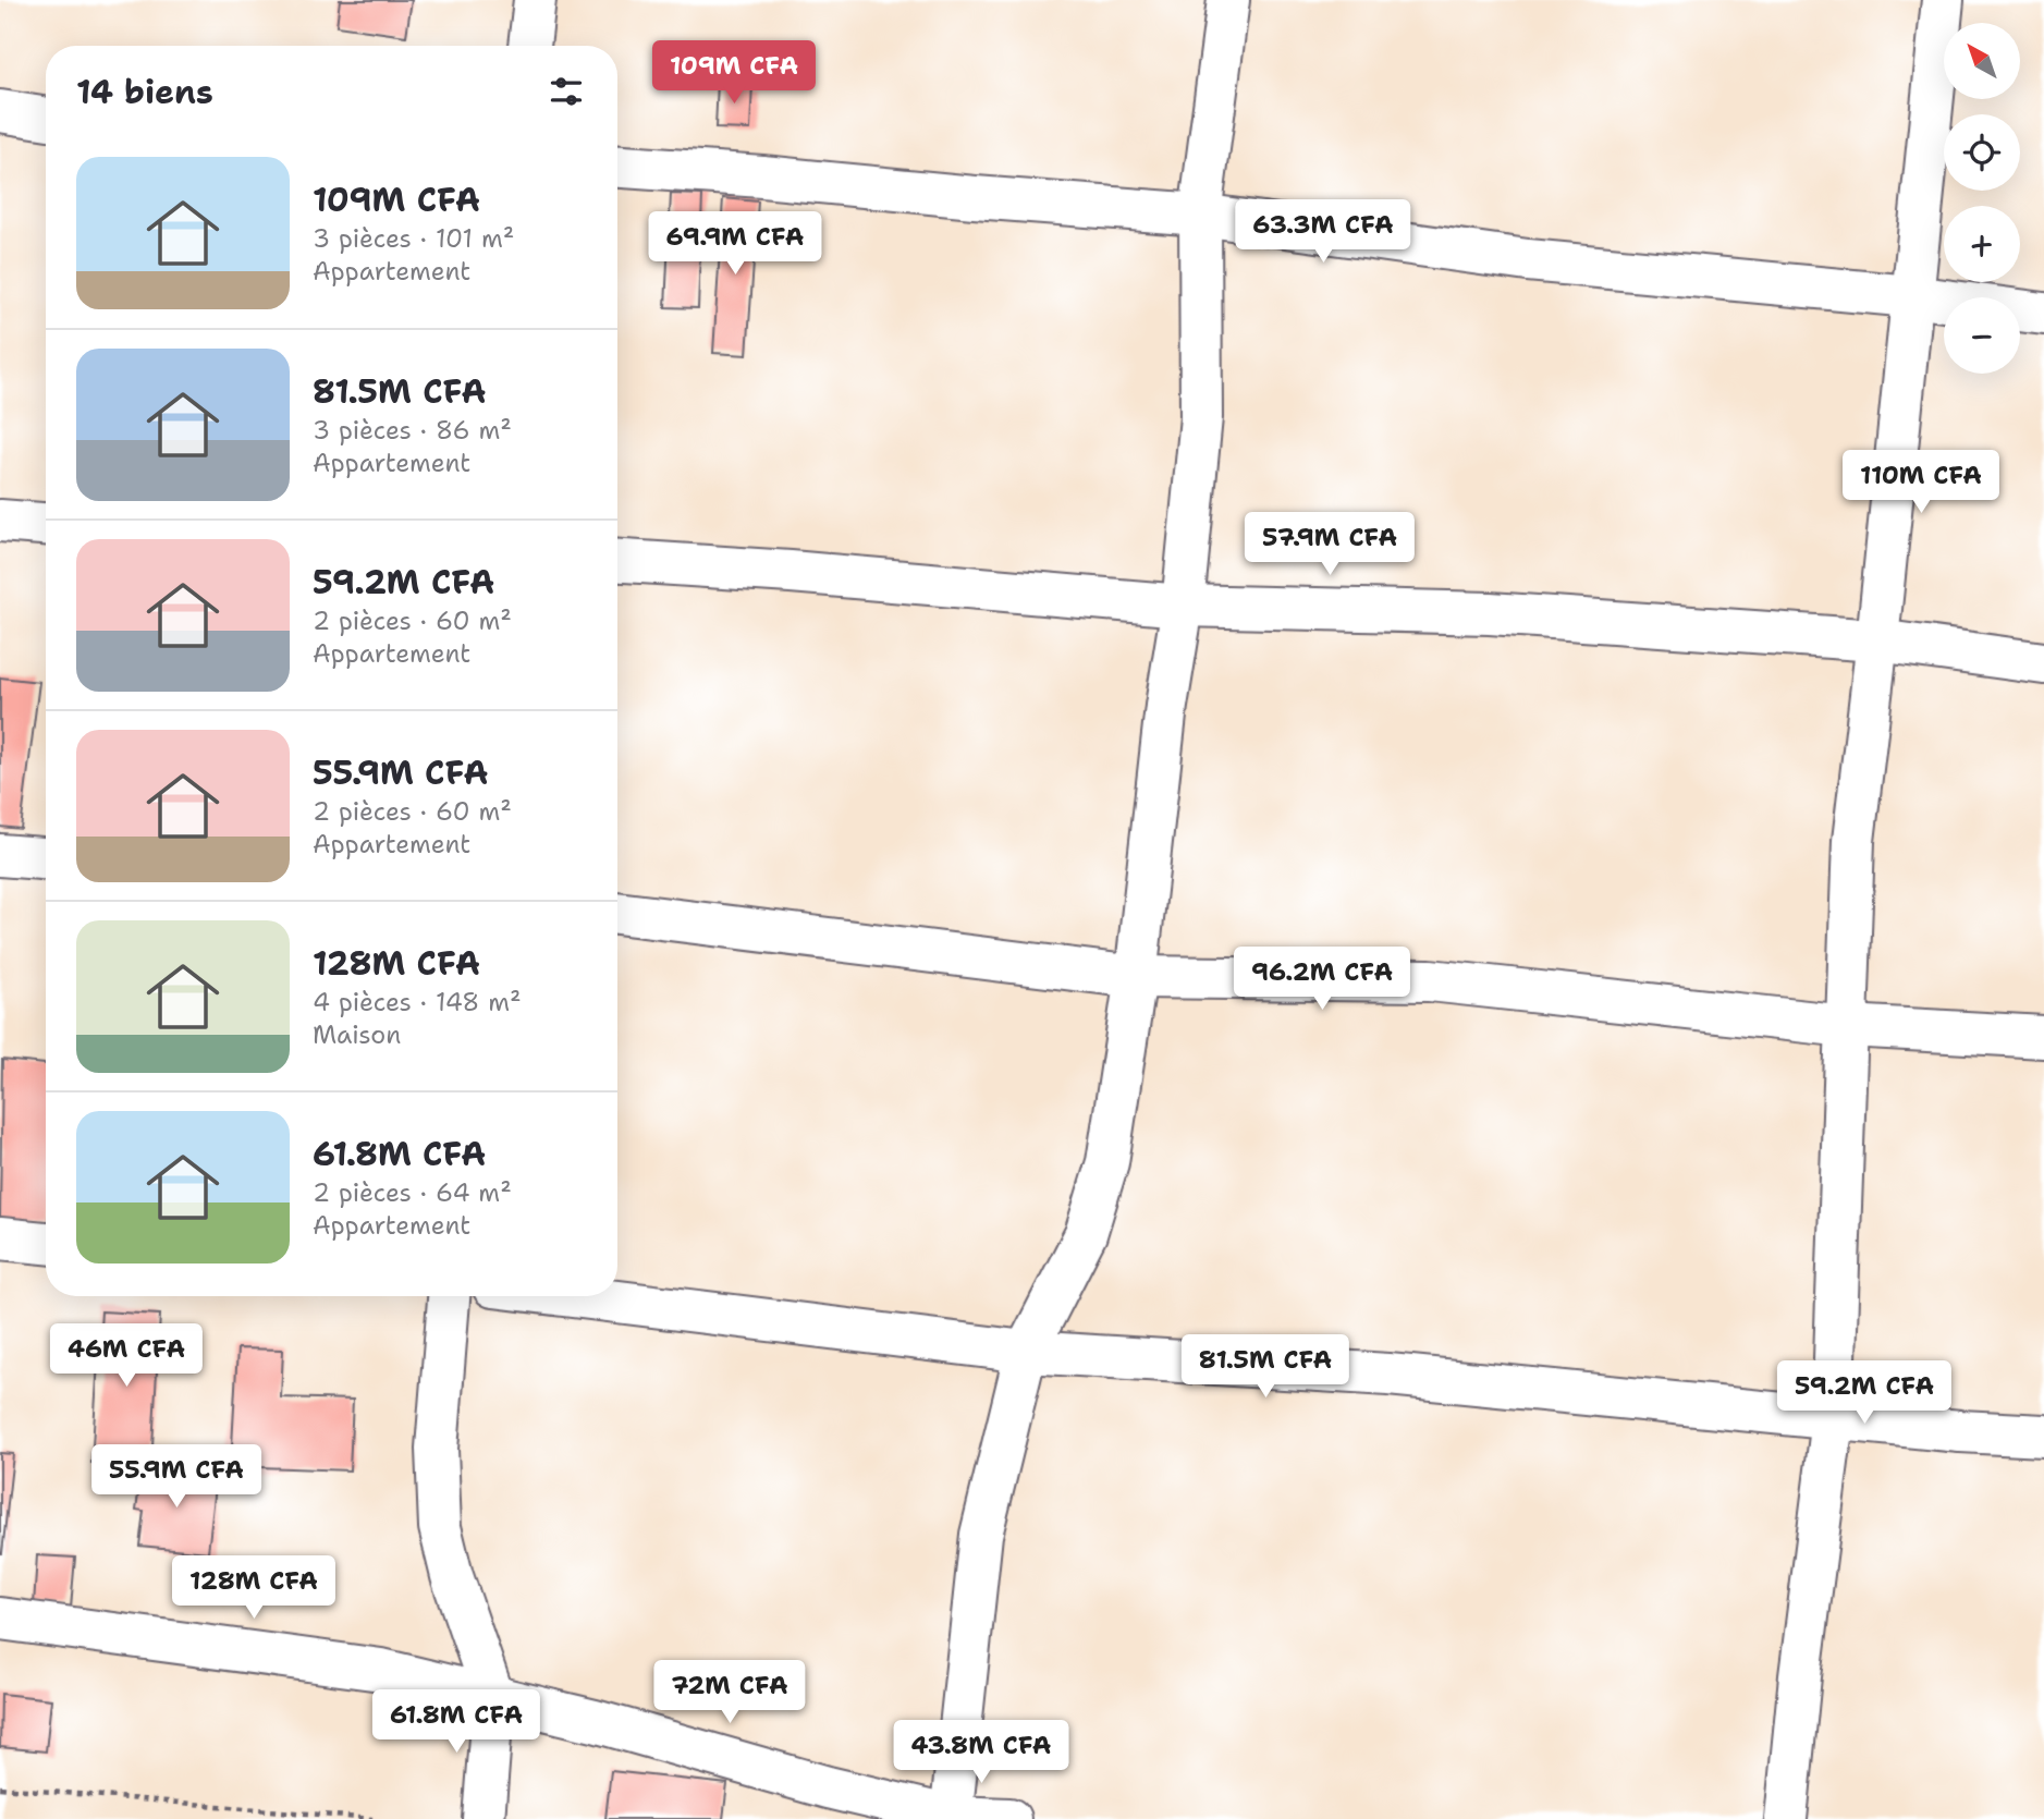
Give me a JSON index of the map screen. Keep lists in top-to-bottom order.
{
  "north": "top left",
  "page": {
    "map_buttons": ["+", "−"],
    "price": [
      "109M CFA",
      "63.3M CFA",
      "69.9M CFA",
      "110M CFA",
      "57.9M CFA",
      "96.2M CFA",
      "46M CFA",
      "81.5M CFA",
      "59.2M CFA",
      "55.9M CFA",
      "128M CFA",
      "72M CFA",
      "61.8M CFA",
      "43.8M CFA"
    ],
    "heading": "14 biens",
    "list": [
      {
        "name": "109M CFA",
        "note": "3 pièces · 101 m² · Appartement"
      },
      {
        "name": "81.5M CFA",
        "note": "3 pièces · 86 m² · Appartement"
      },
      {
        "name": "59.2M CFA",
        "note": "2 pièces · 60 m² · Appartement"
      },
      {
        "name": "55.9M CFA",
        "note": "2 pièces · 60 m² · Appartement"
      },
      {
        "name": "128M CFA",
        "note": "4 pièces · 148 m² · Maison"
      },
      {
        "name": "61.8M CFA",
        "note": "2 pièces · 64 m² · Appartement"
      }
    ]
  }
}
